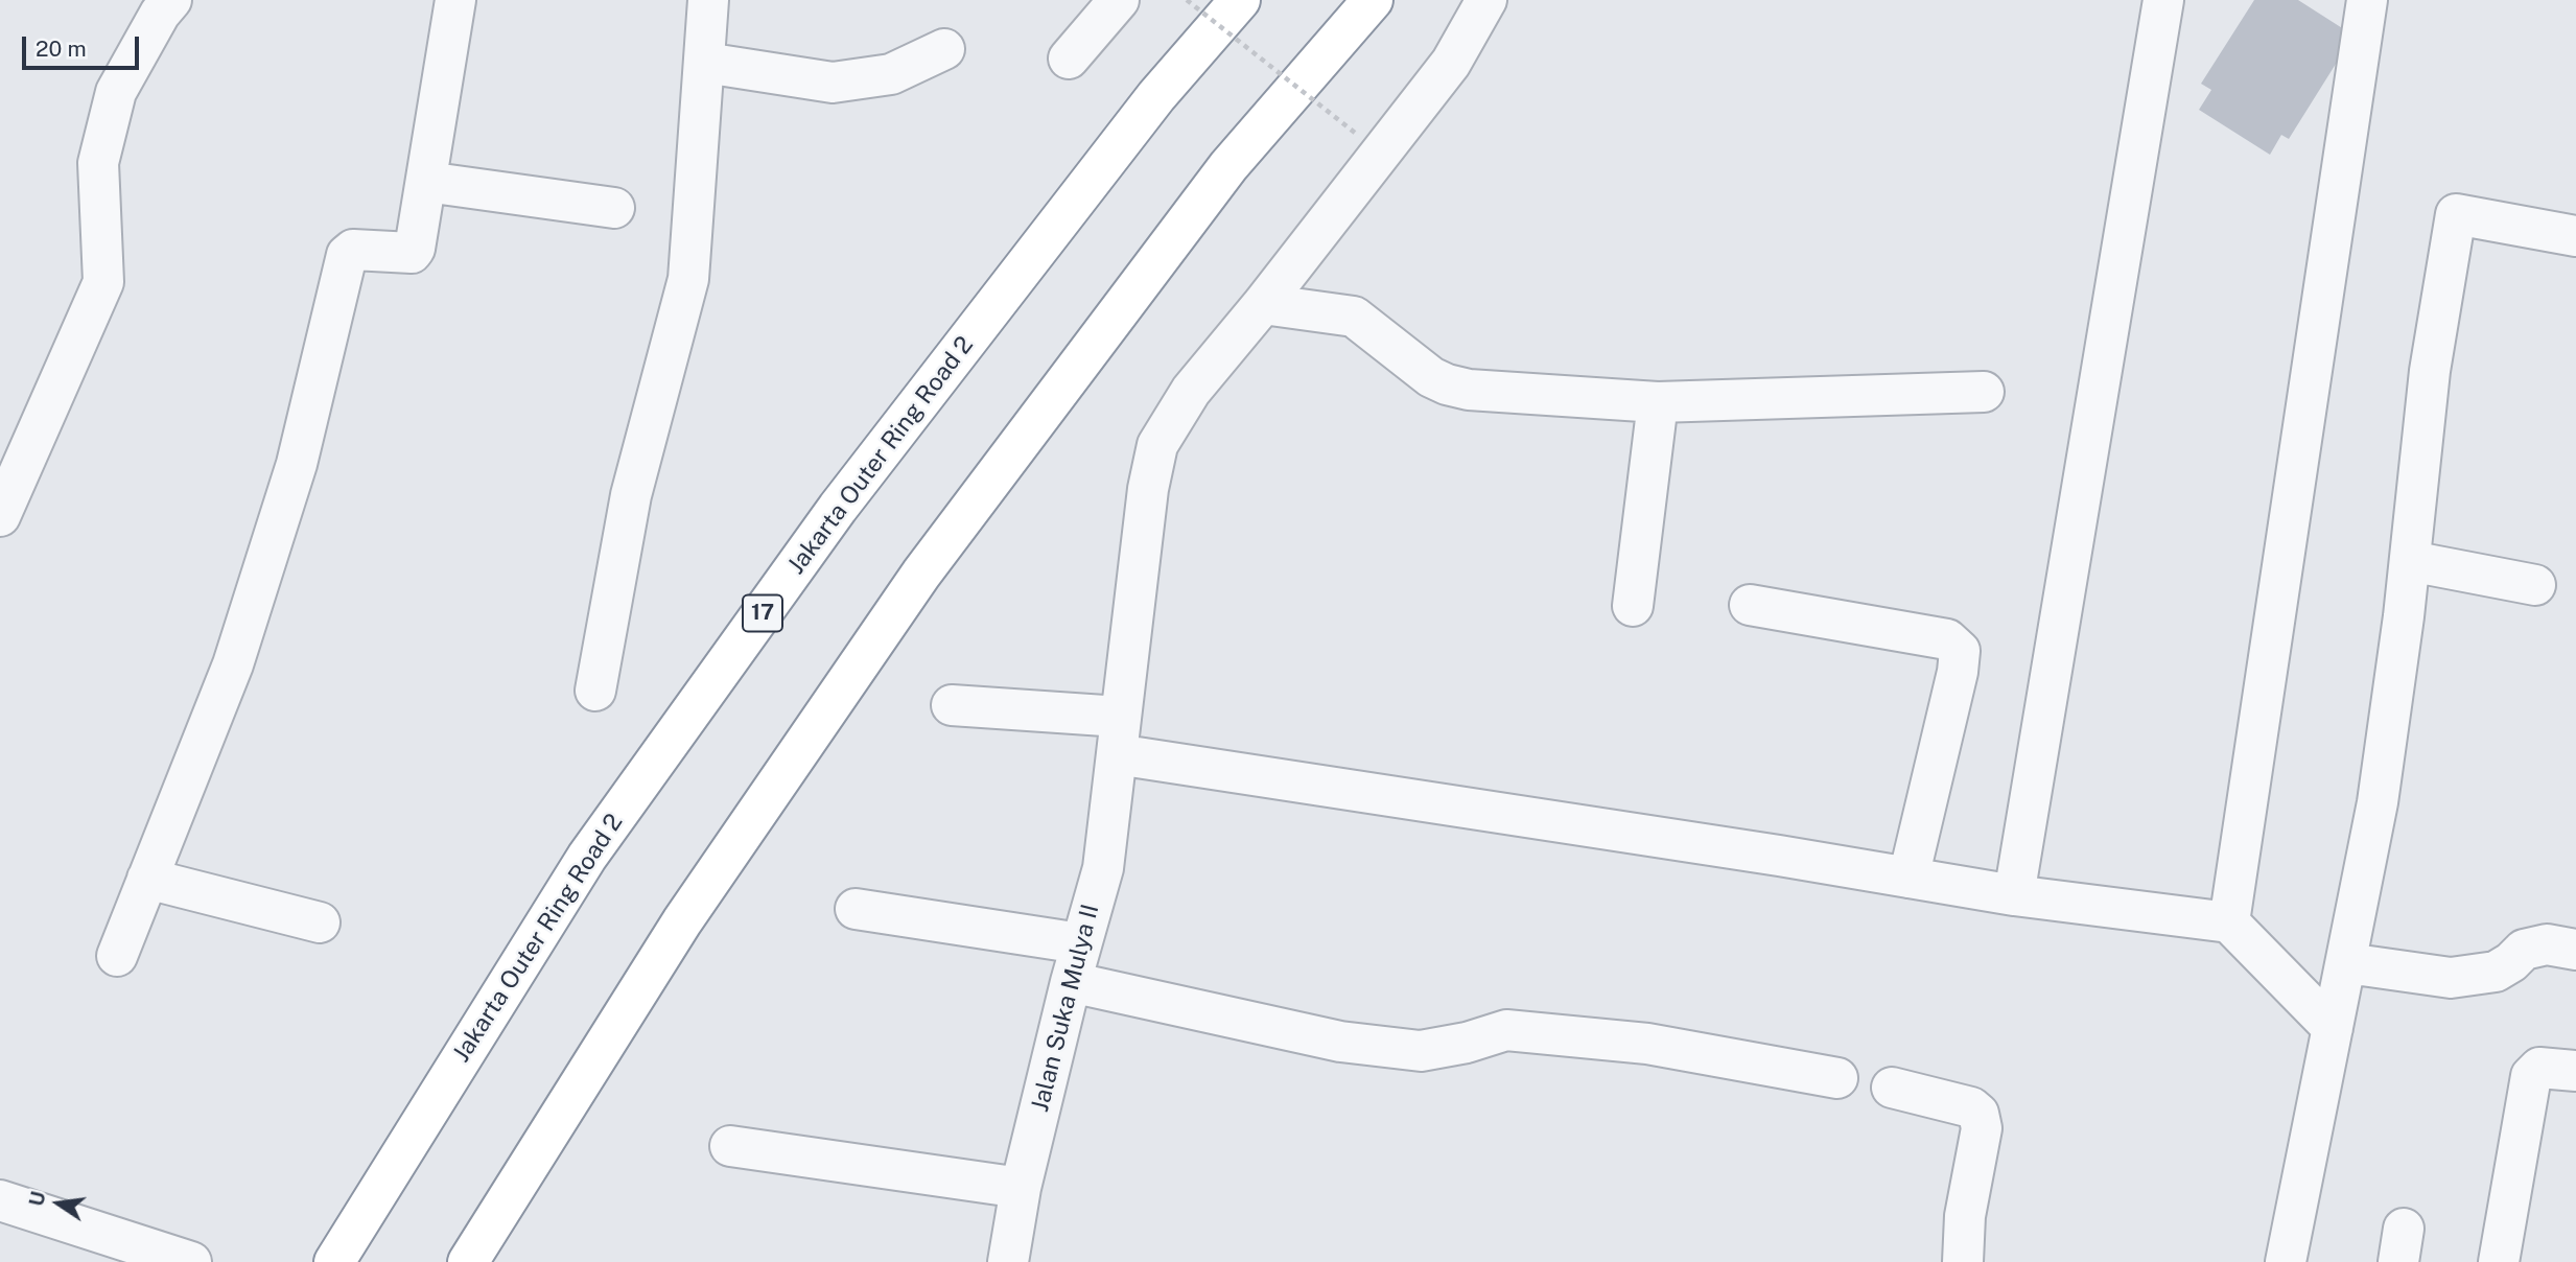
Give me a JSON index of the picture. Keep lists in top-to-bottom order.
{
  "streets": {
    "highway": ["Jakarta Outer Ring Road 2", "17"],
    "street": ["Jalan Suka Mulya II"]
  },
  "scale_bar": "20 m",
  "north": "left"
}
